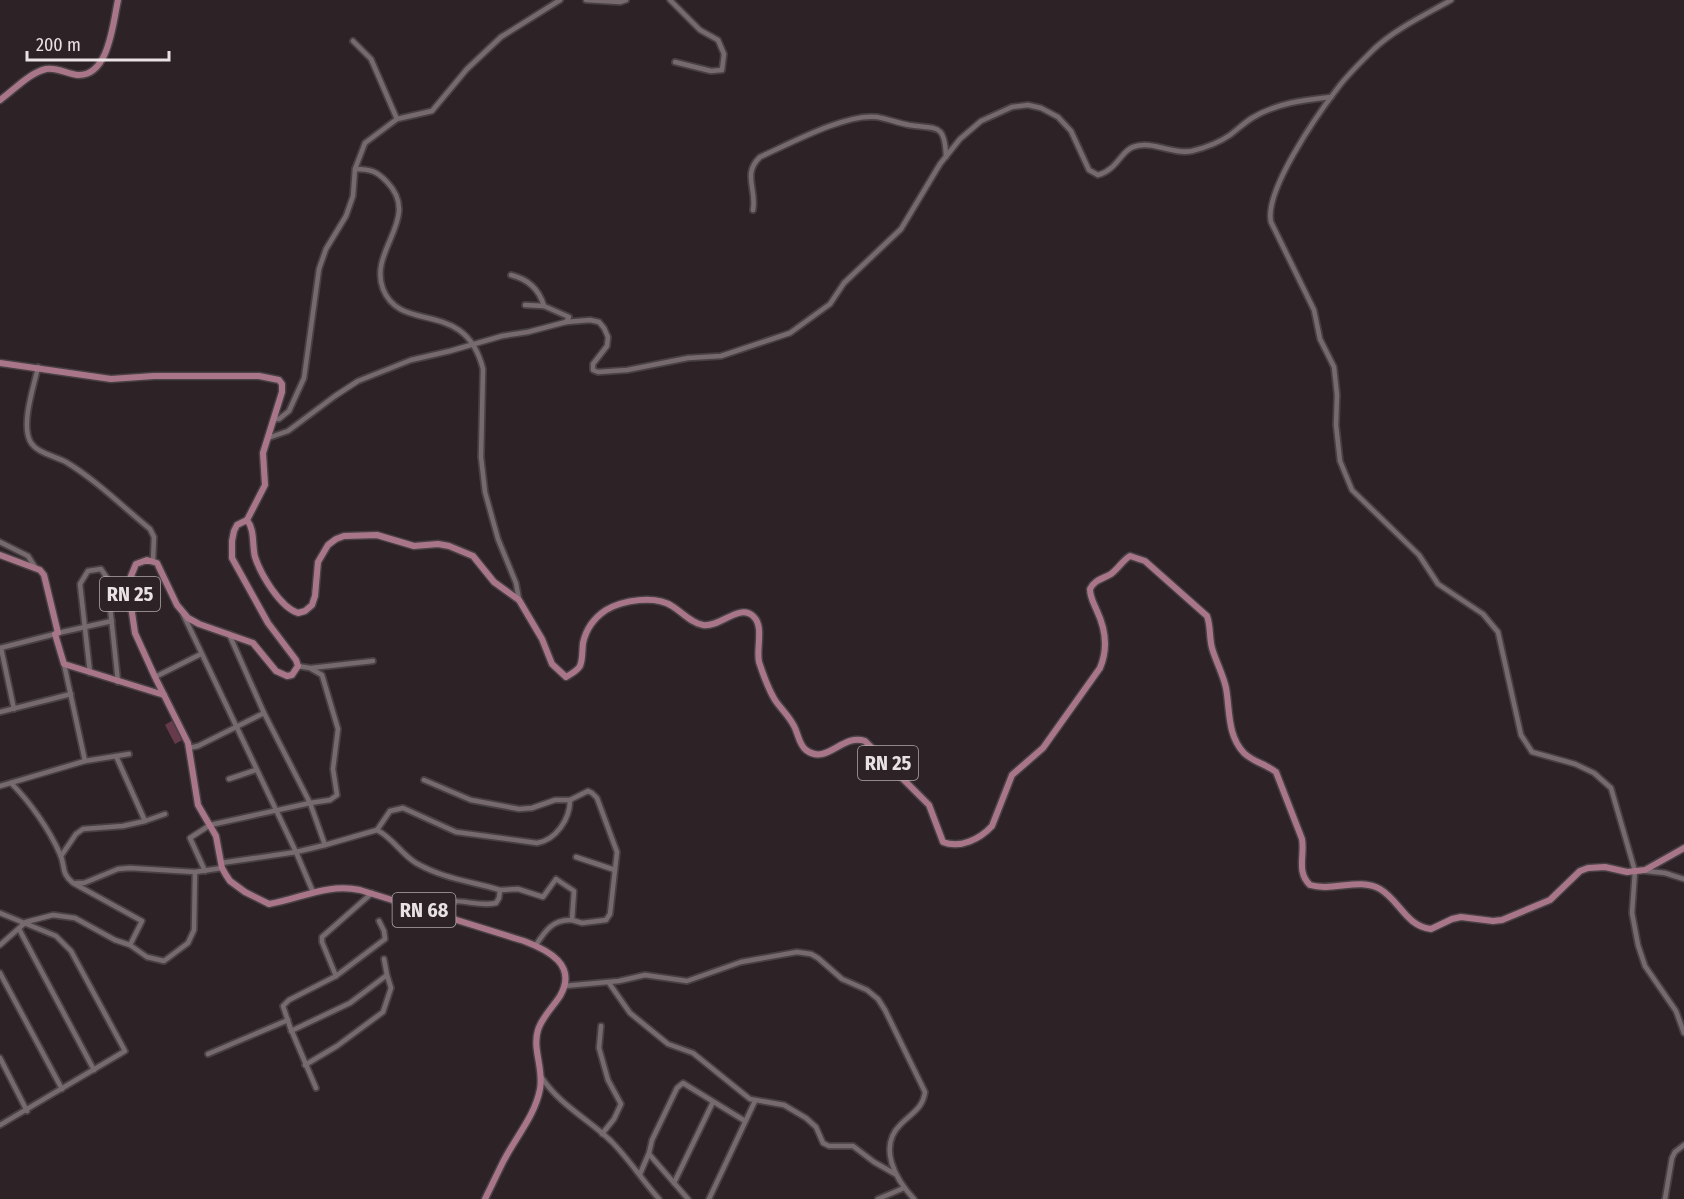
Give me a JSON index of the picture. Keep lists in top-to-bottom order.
{
  "streets": {
    "main road": ["RN 25", "RN 68"]
  },
  "crossings": [
    ["RN 25", "RN 68"]
  ],
  "scale_bar": "200 m"
}
